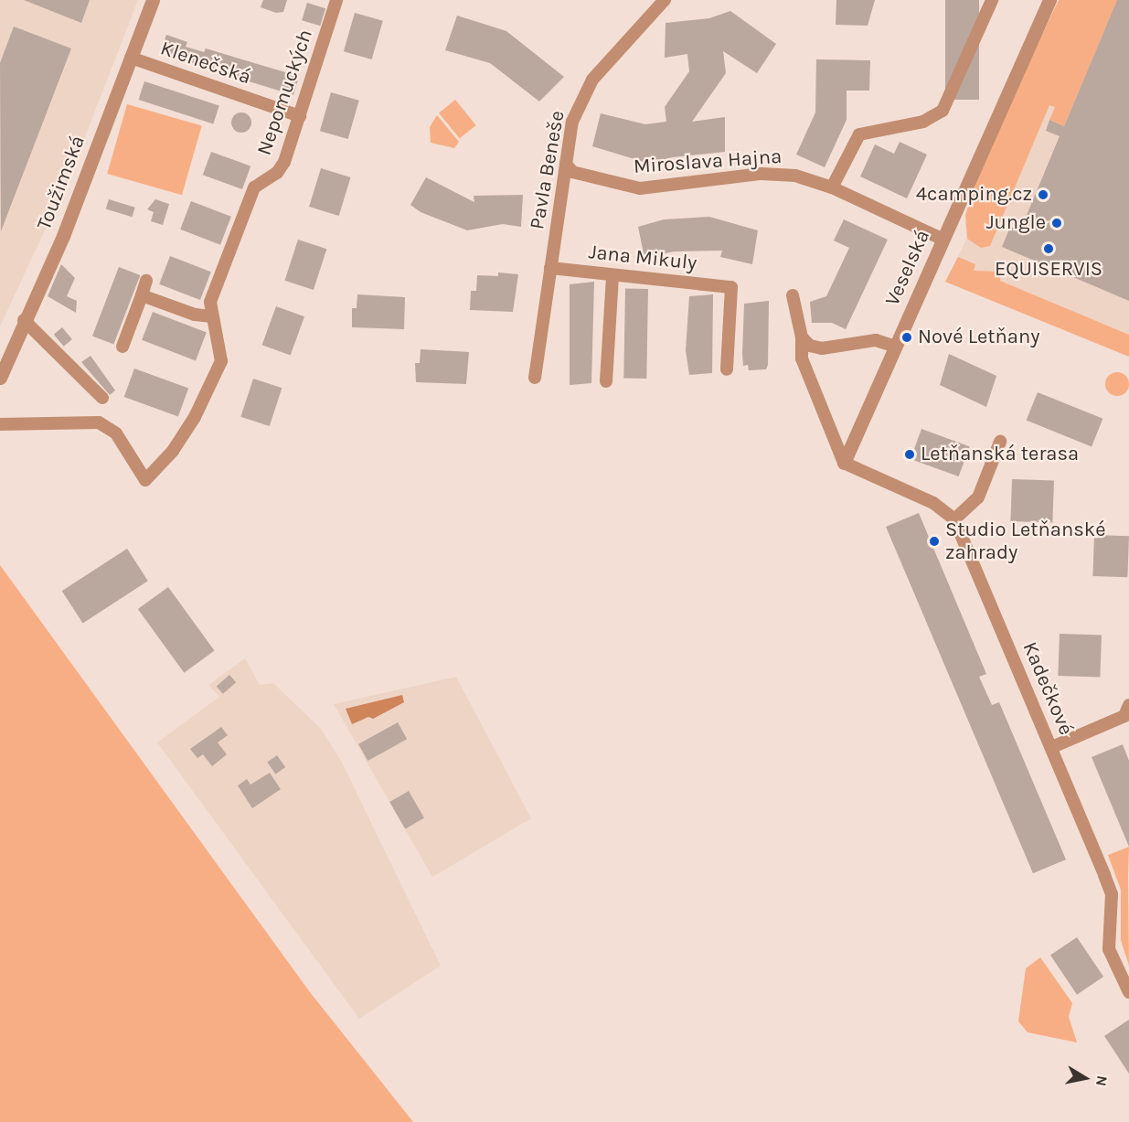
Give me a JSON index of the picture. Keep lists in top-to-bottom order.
{
  "streets": {
    "street": [
      "Klenečská",
      "Nepomuckých",
      "Miroslava Hajna",
      "Pavla Beneše",
      "Toužimská",
      "Jana Mikuly",
      "Veselská",
      "Kadečkové"
    ]
  },
  "crossings": [
    ["Klenečská", "Nepomuckých"],
    ["Klenečská", "Toužimská"],
    ["Miroslava Hajna", "Pavla Beneše"],
    ["Miroslava Hajna", "Veselská"],
    ["Pavla Beneše", "Jana Mikuly"],
    ["Veselská", "Kadečkové"]
  ],
  "places": [
    "4camping.cz",
    "Jungle",
    "EQUISERVIS",
    "Nové Letňany",
    "Letňanská terasa",
    "Studio Letňanské zahrady"
  ],
  "north": "right"
}
